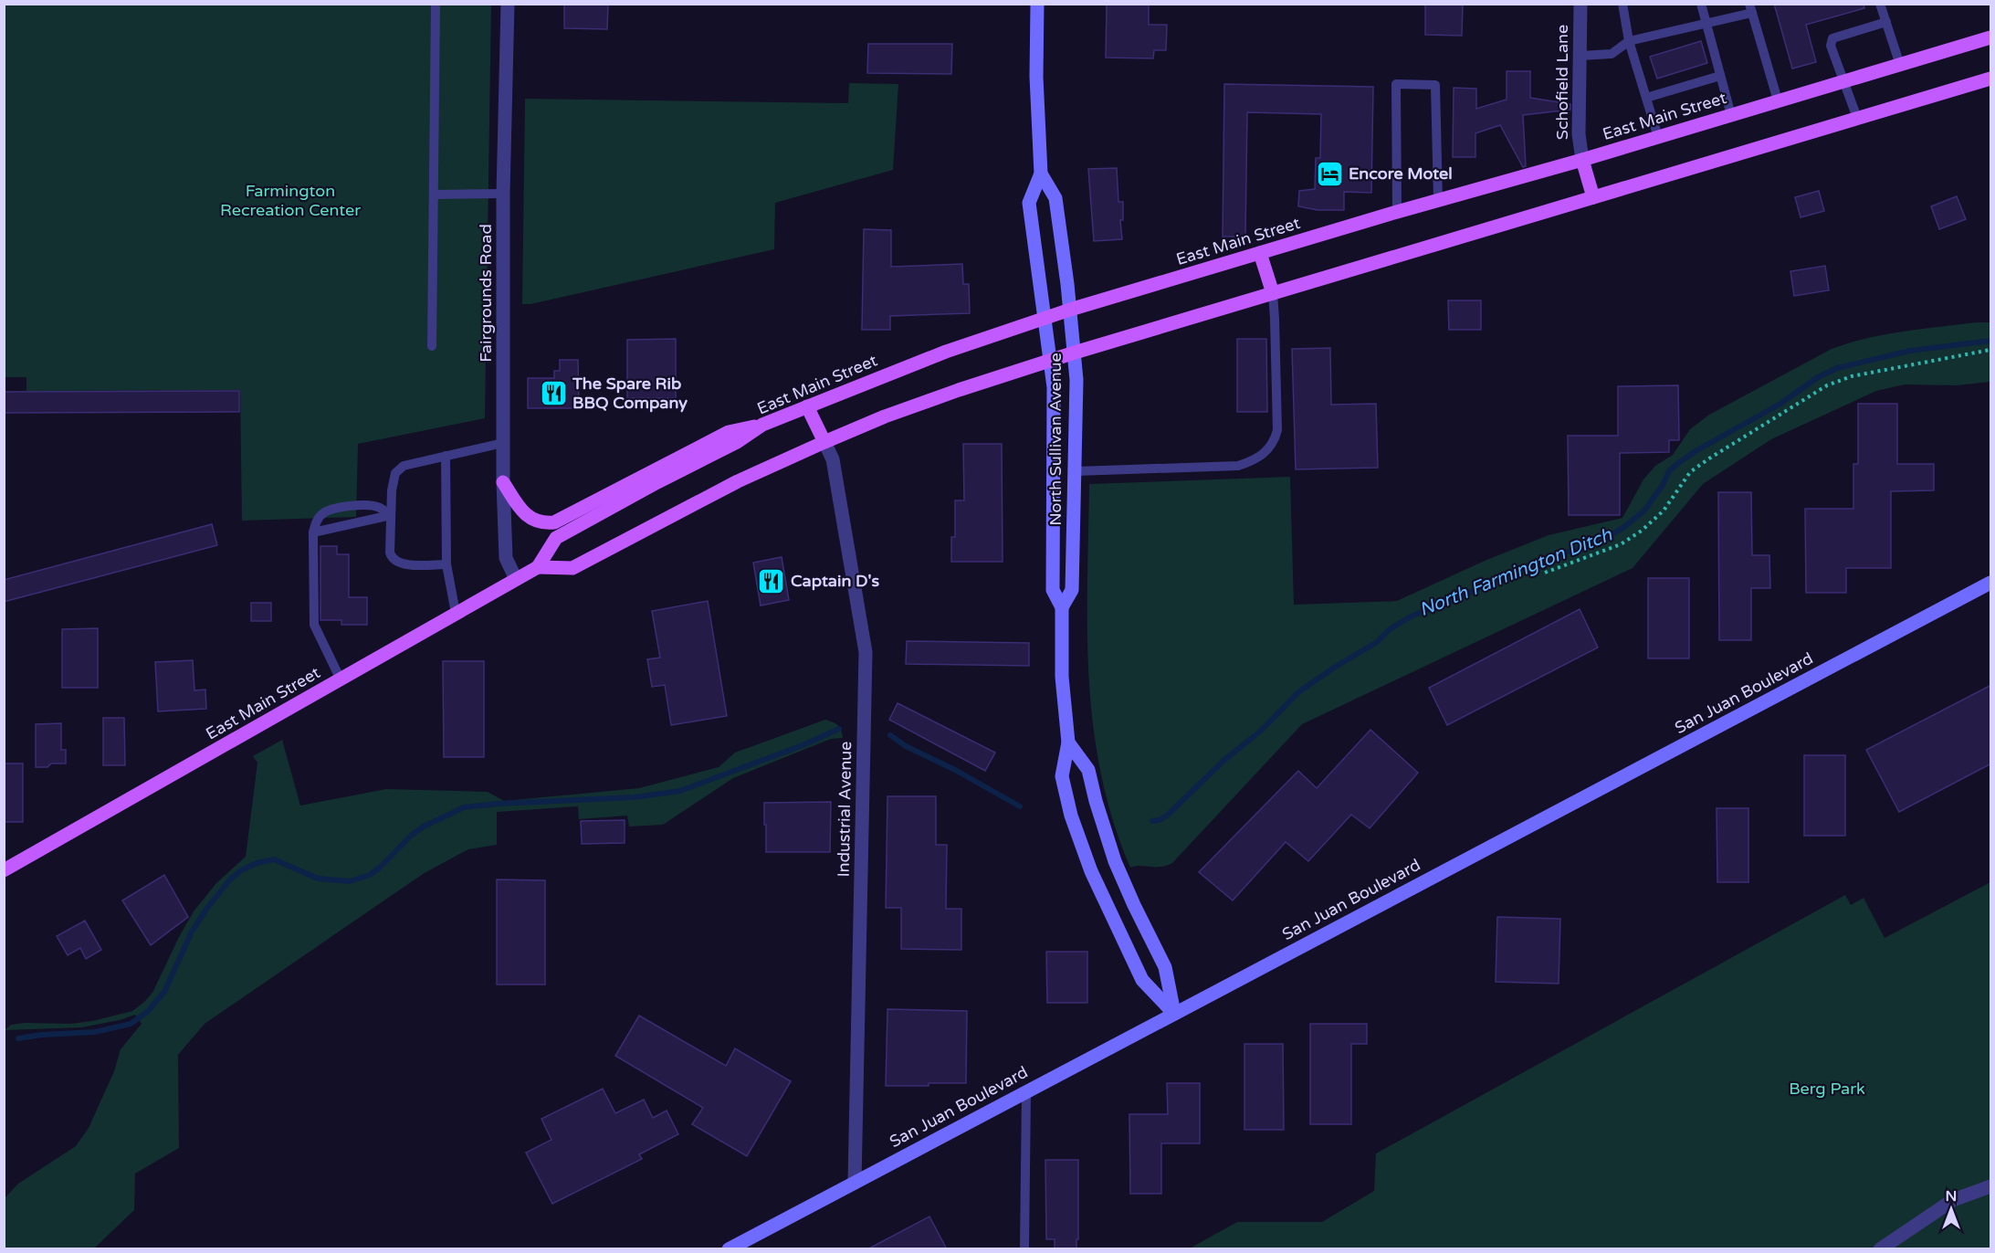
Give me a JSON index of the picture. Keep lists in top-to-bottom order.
{
  "streets": {
    "main road": ["East Main Street", "North Sullivan Avenue", "San Juan Boulevard"],
    "street": ["Schofield Lane", "Fairgrounds Road", "Industrial Avenue"]
  },
  "crossings": [
    ["Schofield Lane", "East Main Street"],
    ["East Main Street", "Fairgrounds Road"],
    ["East Main Street", "North Sullivan Avenue"],
    ["East Main Street", "Industrial Avenue"],
    ["North Sullivan Avenue", "San Juan Boulevard"],
    ["San Juan Boulevard", "Industrial Avenue"]
  ],
  "water": ["North Farmington Ditch"],
  "parks": ["Farmington Recreation Center", "Berg Park"],
  "places": {
    "hotel": ["Encore Motel"],
    "restaurant": ["The Spare Rib BBQ Company", "Captain D's"]
  },
  "north": "top"
}
